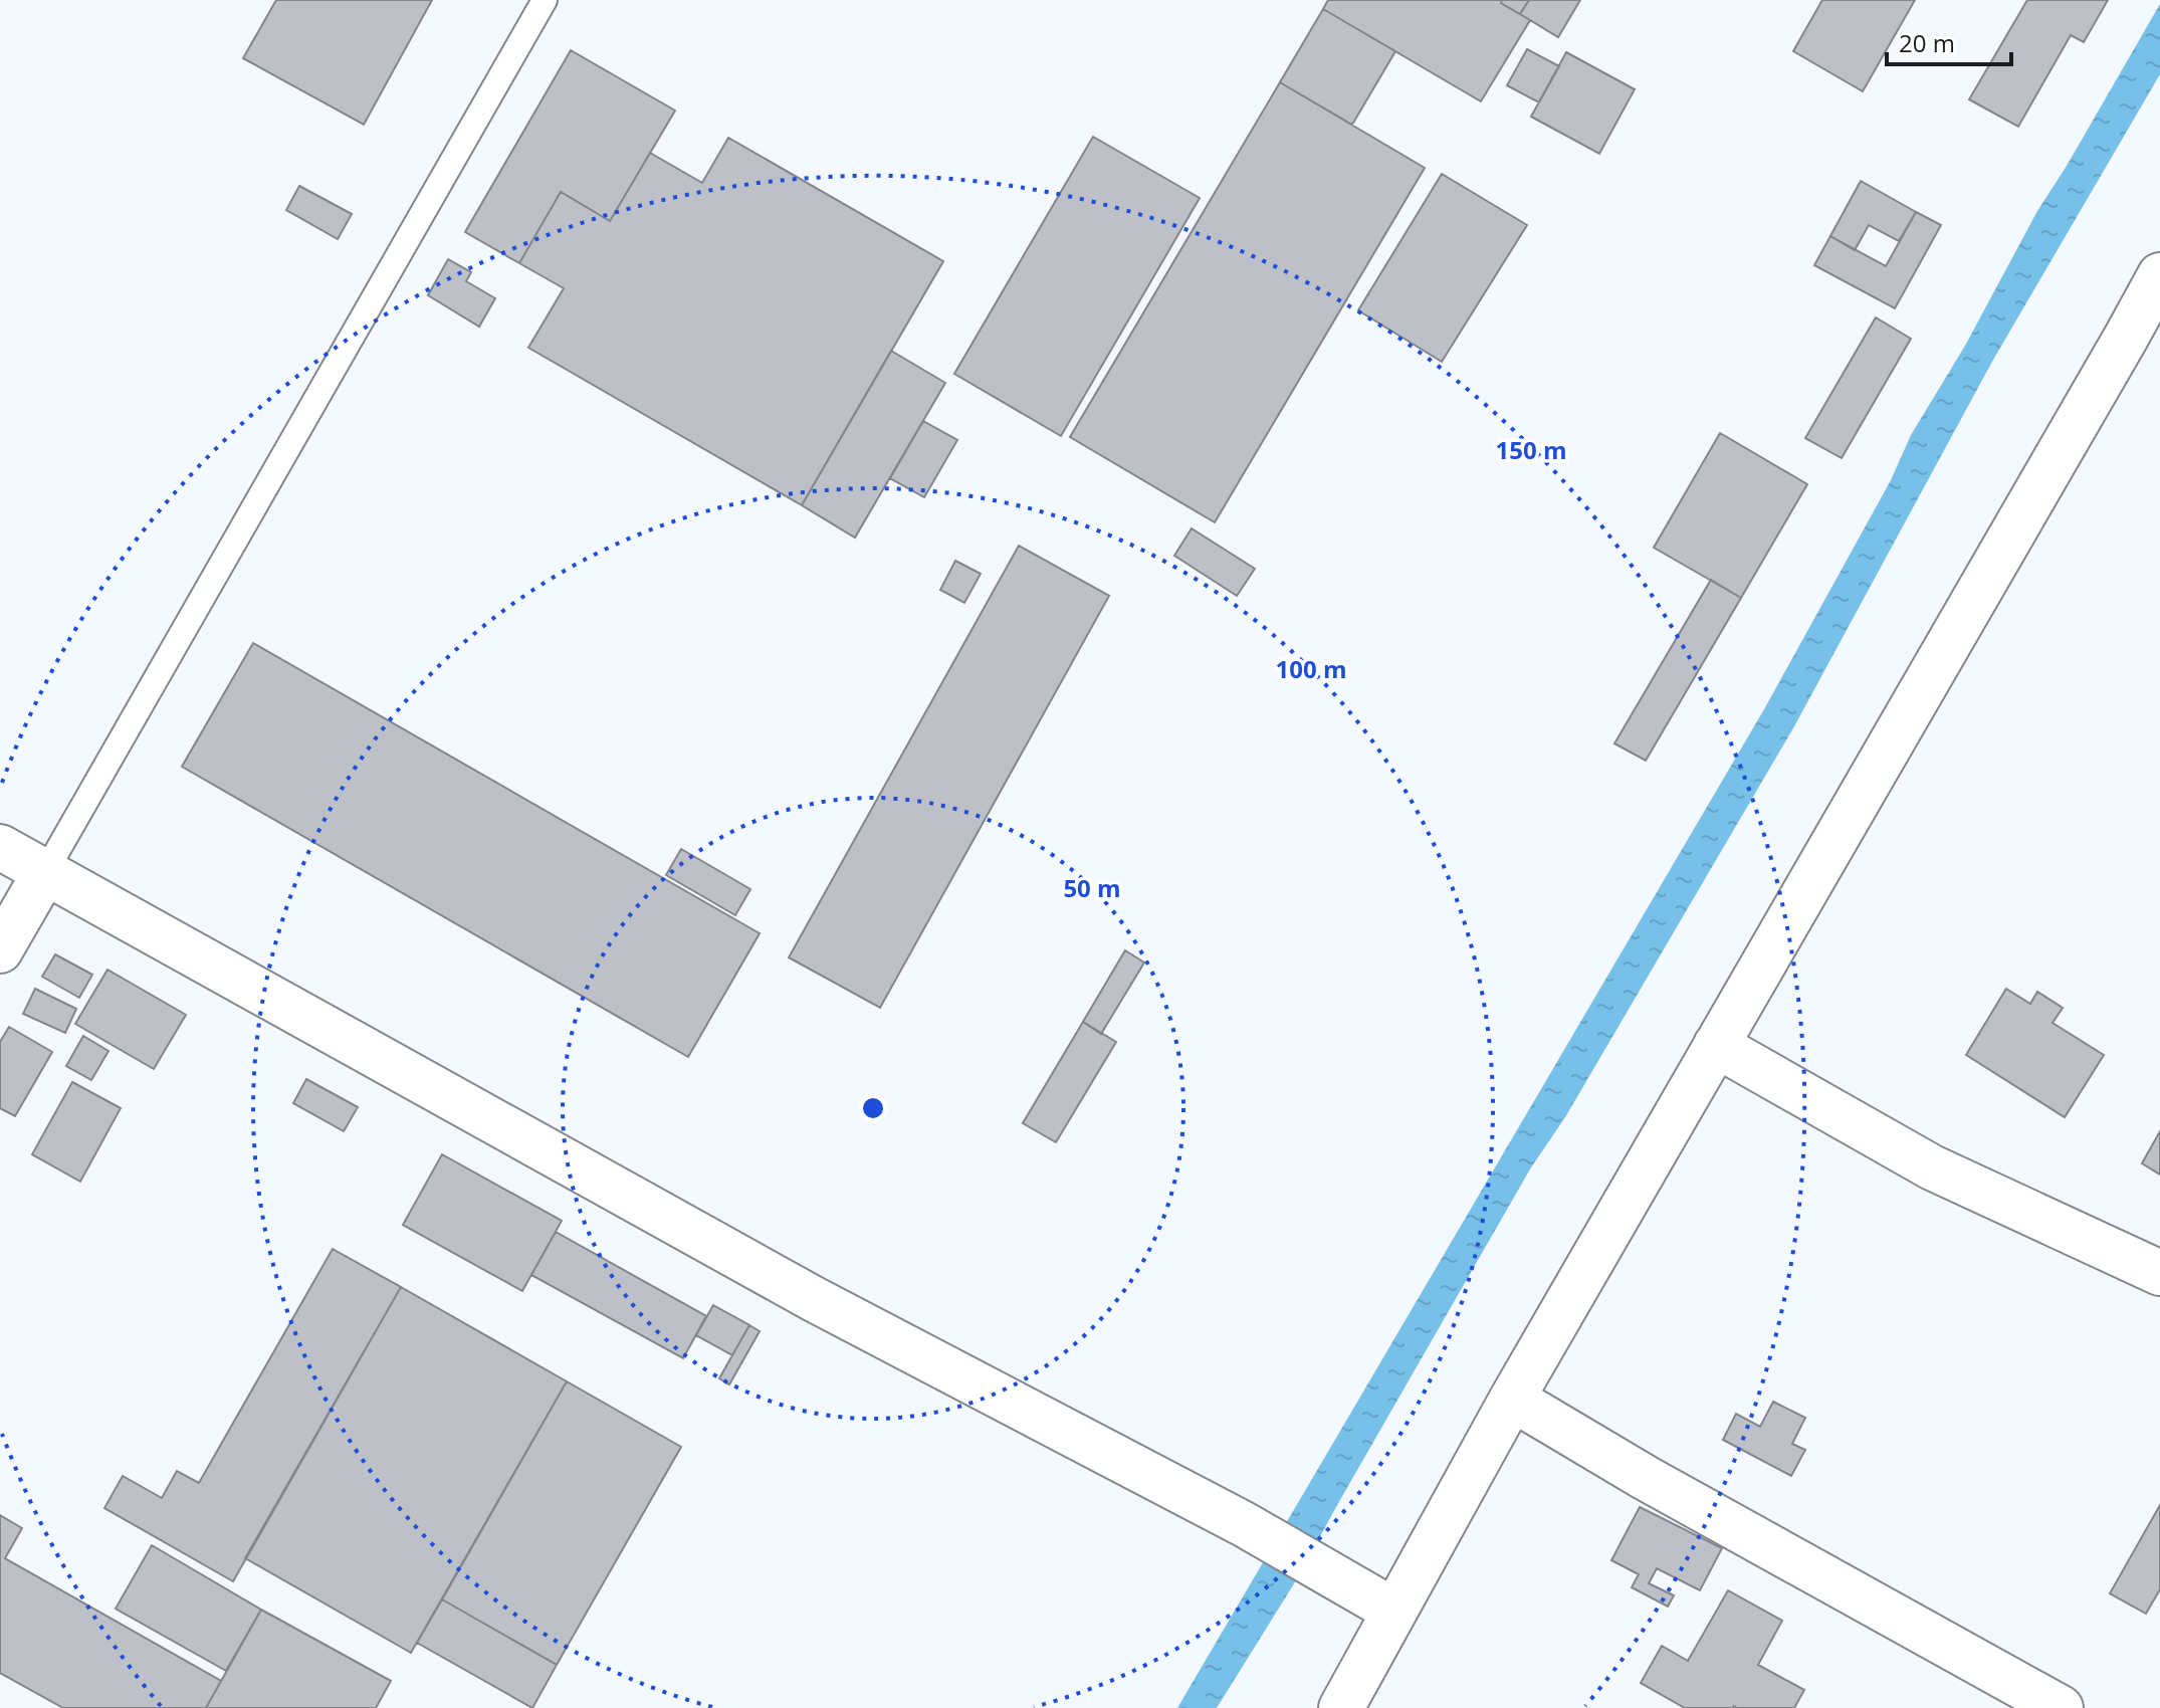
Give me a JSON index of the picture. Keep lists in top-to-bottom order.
{
  "scale_bar": "20 m",
  "rings": ["150 m", "100 m", "50 m"]
}
